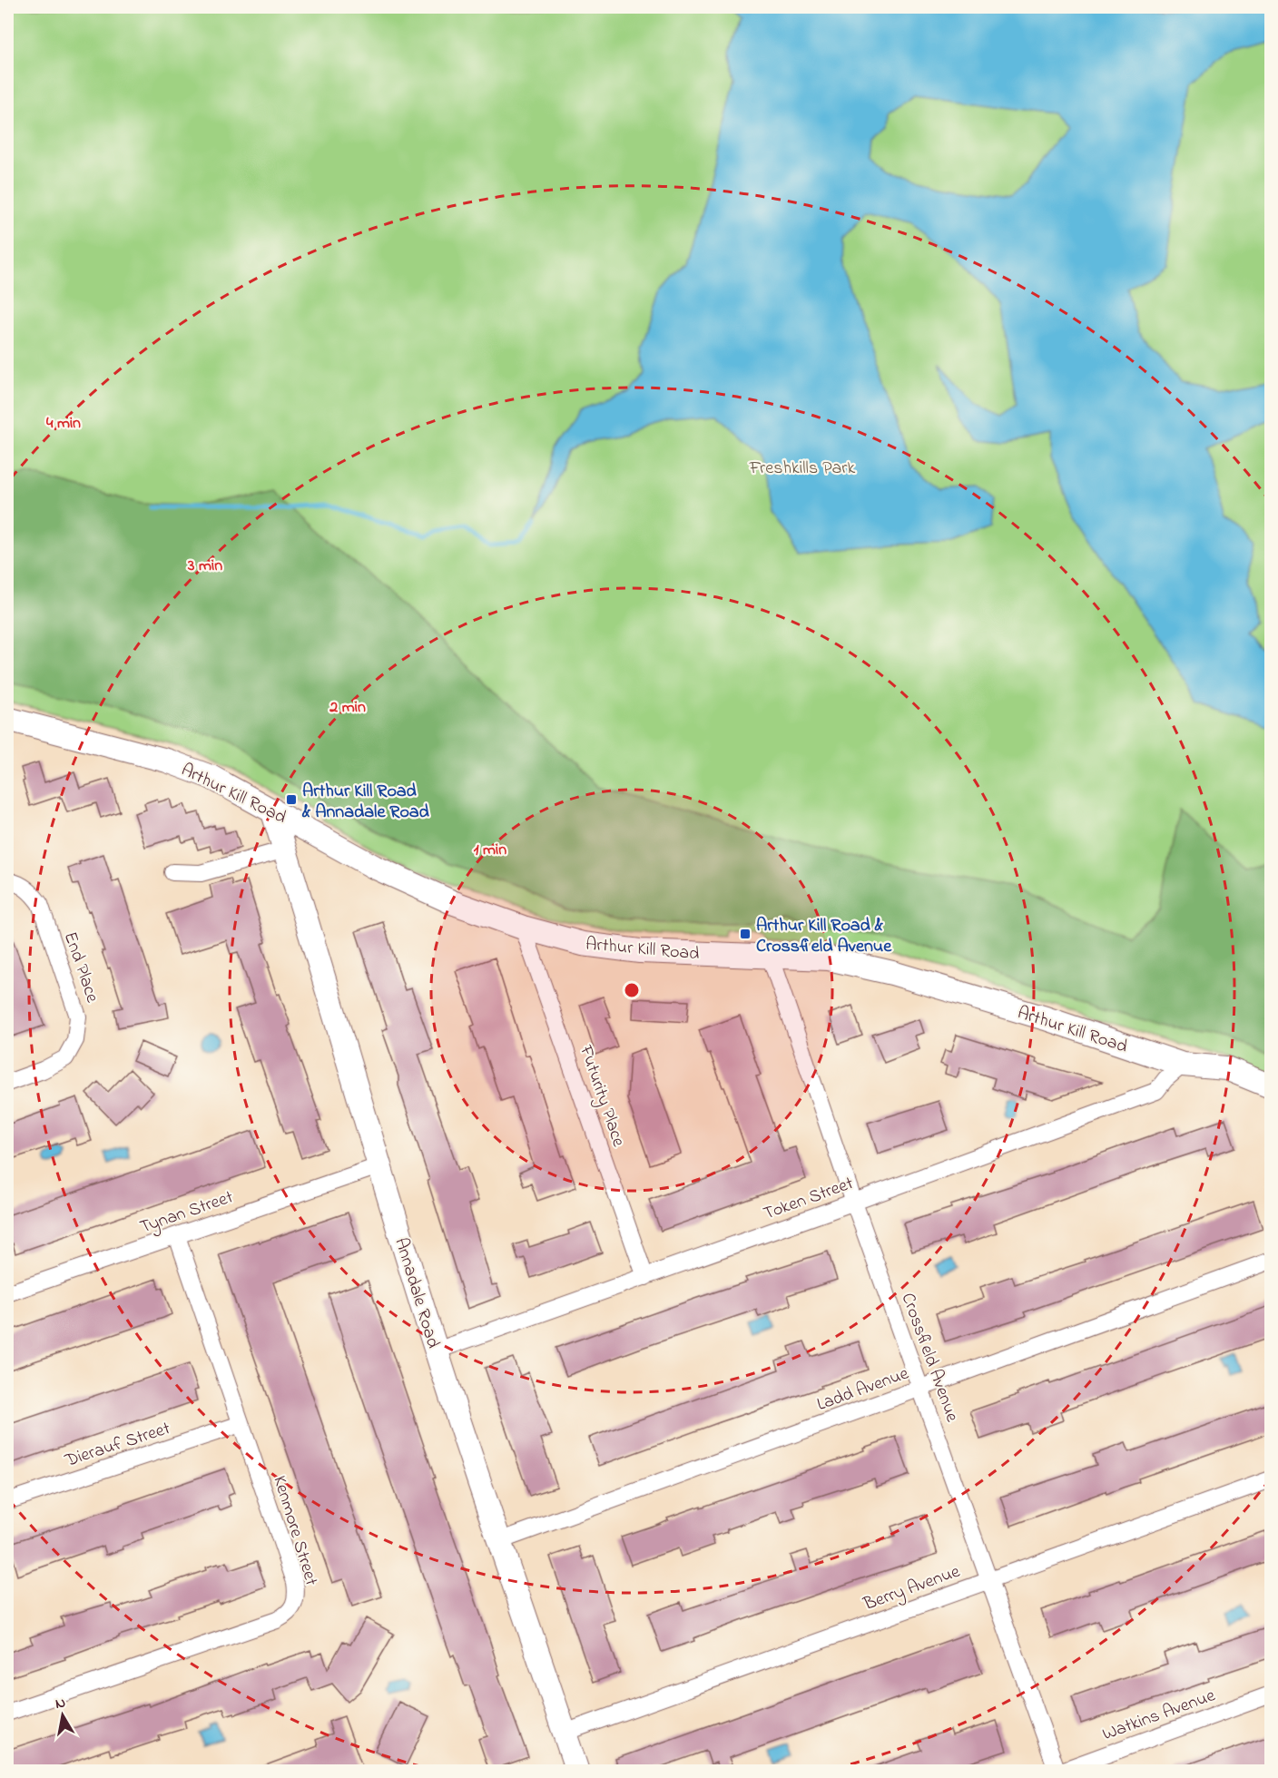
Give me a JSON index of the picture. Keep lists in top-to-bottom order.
{
  "streets": {
    "street": [
      "Arthur Kill Road",
      "End Place",
      "Futurity Place",
      "Token Street",
      "Tynan Street",
      "Annadale Road",
      "Crossfield Avenue",
      "Ladd Avenue",
      "Dierauf Street",
      "Kenmore Street",
      "Berry Avenue",
      "Watkins Avenue"
    ]
  },
  "crossings": [
    ["Arthur Kill Road", "Futurity Place"],
    ["Arthur Kill Road", "Token Street"],
    ["Arthur Kill Road", "Annadale Road"],
    ["Arthur Kill Road", "Crossfield Avenue"],
    ["Futurity Place", "Token Street"],
    ["Token Street", "Annadale Road"],
    ["Token Street", "Crossfield Avenue"],
    ["Tynan Street", "Annadale Road"],
    ["Tynan Street", "Kenmore Street"],
    ["Annadale Road", "Ladd Avenue"],
    ["Annadale Road", "Berry Avenue"],
    ["Crossfield Avenue", "Ladd Avenue"],
    ["Crossfield Avenue", "Berry Avenue"],
    ["Crossfield Avenue", "Watkins Avenue"],
    ["Dierauf Street", "Kenmore Street"]
  ],
  "parks": ["Freshkills Park"],
  "places": {
    "transit": ["Arthur Kill Road & Annadale Road", "Arthur Kill Road & Crossfield Avenue"]
  },
  "north": "top",
  "rings": [
    "4 min",
    "3 min",
    "2 min",
    "1 min"
  ]
}
